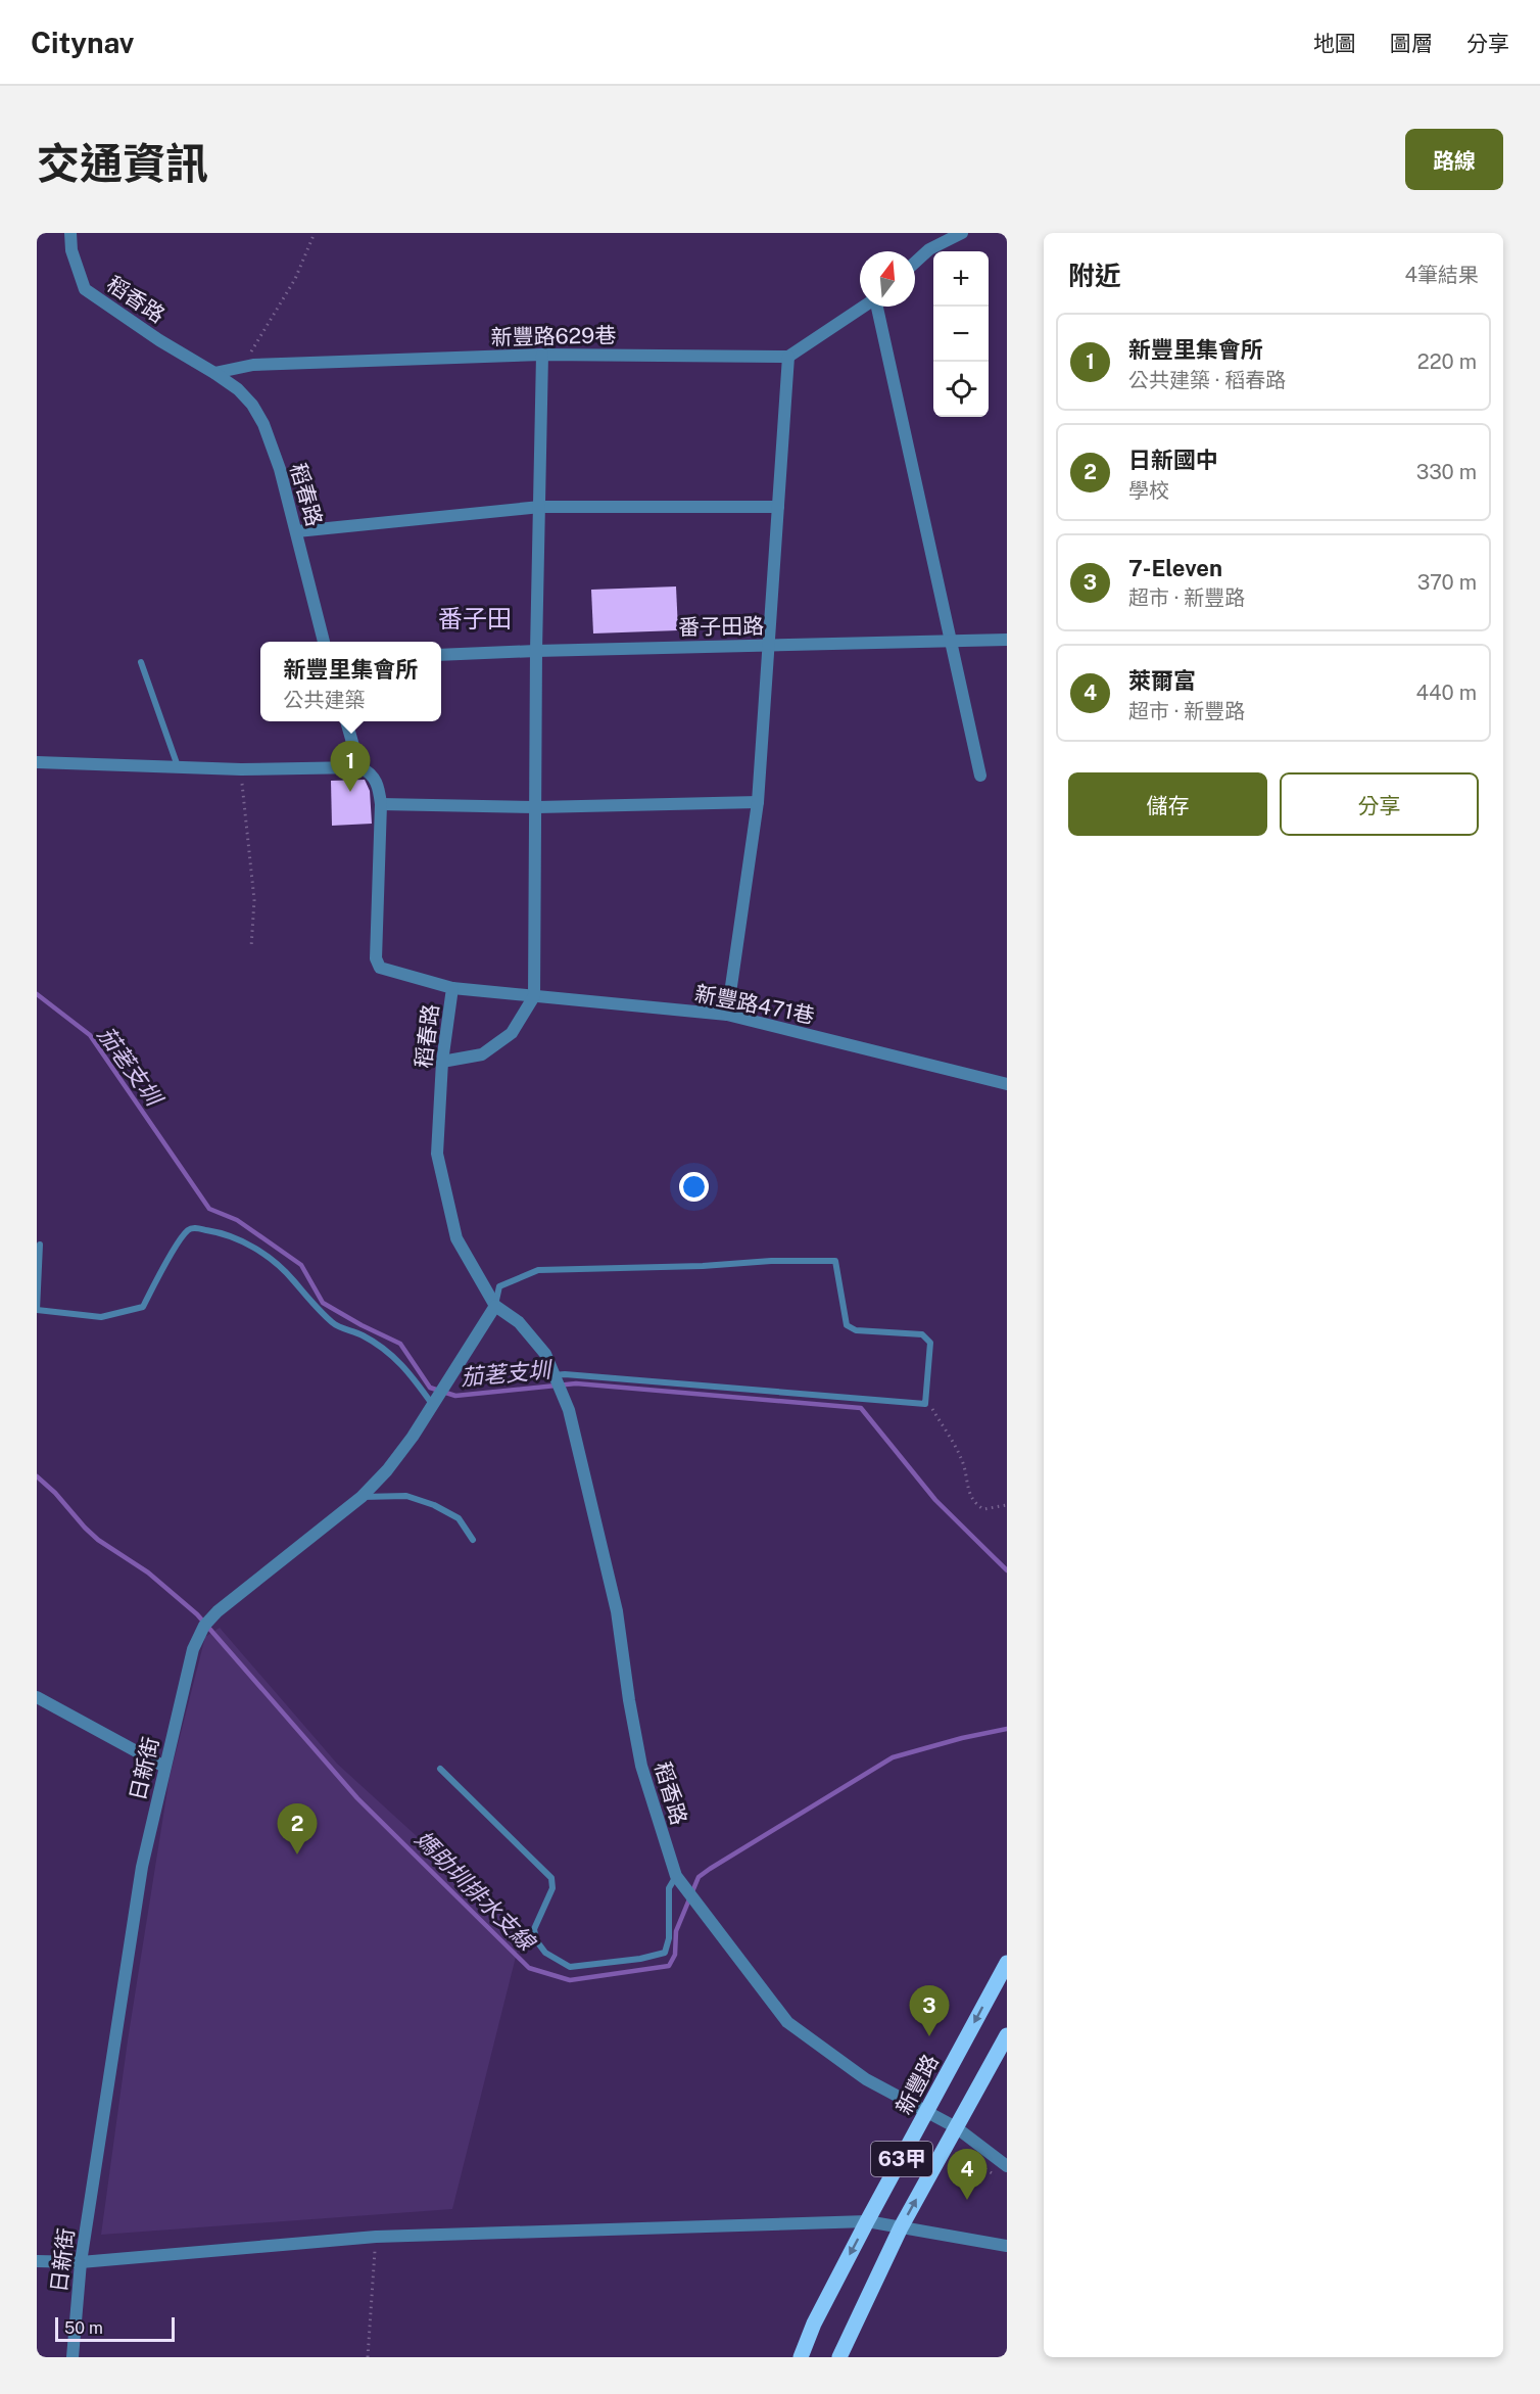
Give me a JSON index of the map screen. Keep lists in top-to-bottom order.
{
  "streets": {
    "main road": ["新豐路", "63甲"],
    "street": [
      "稻香路",
      "新豐路629巷",
      "稻春路",
      "番子田路",
      "新豐路471巷",
      "日新街"
    ]
  },
  "crossings": [
    ["稻香路", "新豐路629巷"],
    ["稻香路", "稻春路"],
    ["稻香路", "日新街"],
    ["稻香路", "新豐路"],
    ["稻香路", "63甲"],
    ["新豐路629巷", "稻春路"],
    ["稻春路", "新豐路471巷"],
    ["稻春路", "日新街"]
  ],
  "districts": ["番子田"],
  "water": ["茄荖支圳", "媽助圳排水支線"],
  "scale_bar": "50 m",
  "north": "top",
  "page": {
    "header": "Citynav",
    "nav": ["地圖", "圖層", "分享"],
    "title": "交通資訊",
    "buttons": [
      "路線",
      ["儲存", "分享"]
    ],
    "heading": ["附近", "4筆結果"],
    "map_buttons": ["+", "−"],
    "list": [
      {
        "mark": "1",
        "name": "新豐里集會所",
        "note": "公共建築 · 稻春路",
        "value": "220 m"
      },
      {
        "mark": "2",
        "name": "日新國中",
        "note": "學校",
        "value": "330 m"
      },
      {
        "mark": "3",
        "name": "7-Eleven",
        "note": "超市 · 新豐路",
        "value": "370 m"
      },
      {
        "mark": "4",
        "name": "萊爾富",
        "note": "超市 · 新豐路",
        "value": "440 m"
      }
    ],
    "popup": ["新豐里集會所", "公共建築"],
    "pins": [
      "1",
      "2",
      "3",
      "4"
    ],
    "scale": "50 m"
  }
}
